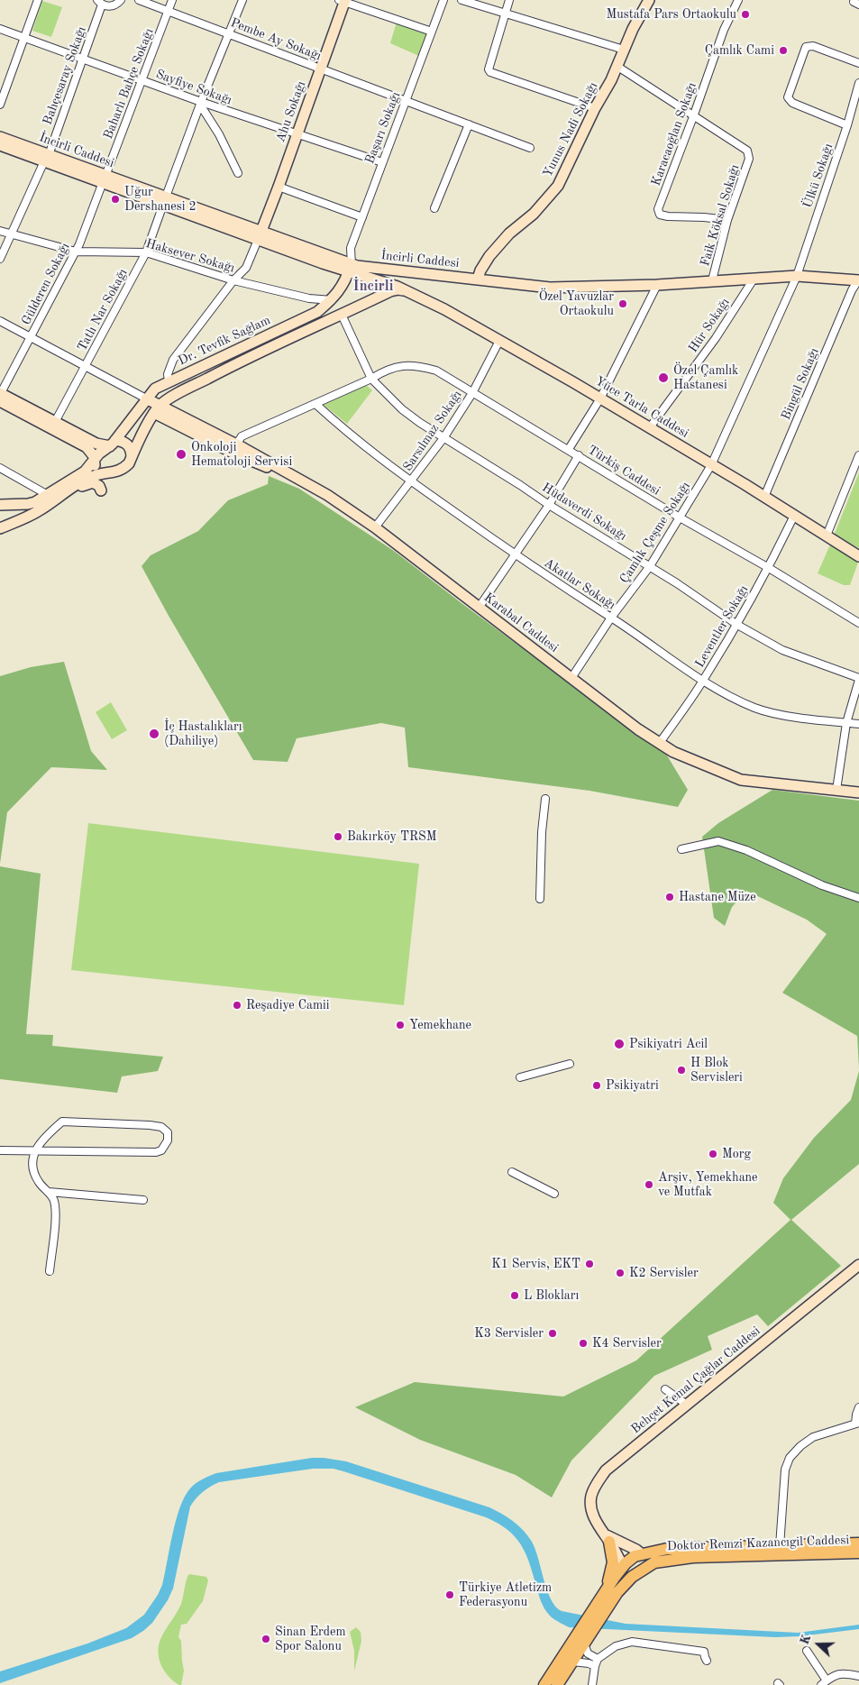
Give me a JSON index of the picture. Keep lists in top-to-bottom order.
{
  "streets": {
    "main road": [
      "Ahu Sokağı",
      "Yunus Nadi Sokağı",
      "İncirli Caddesi",
      "Dr. Tevfik Sağlam",
      "Yüce Tarla Caddesi",
      "Karabal Caddesi",
      "Behçet Kemal Çağlar Caddesi",
      "Doktor Remzi Kazancıgil Caddesi"
    ],
    "street": [
      "Pembe Ay Sokağı",
      "Bahçesaray Sokağı",
      "Baharlı Bahçe Sokağı",
      "Sayfiye Sokağı",
      "Başarı Sokağı",
      "Karacaoğlan Sokağı",
      "Ülkü Sokağı",
      "Faik Köksal Sokağı",
      "Haksever Sokağı",
      "Gülderen Sokağı",
      "Tatlı Nar Sokağı",
      "Hür Sokağı",
      "Bingül Sokağı",
      "Sarsılmaz Sokağı",
      "Türkiş Caddesi",
      "Hüdaverdi Sokağı",
      "Çamlık Çeşme Sokağı",
      "Akatlar Sokağı",
      "Leventler Sokağı"
    ]
  },
  "crossings": [
    ["Pembe Ay Sokağı", "Baharlı Bahçe Sokağı"],
    ["Pembe Ay Sokağı", "Ahu Sokağı"],
    ["Pembe Ay Sokağı", "Başarı Sokağı"],
    ["Pembe Ay Sokağı", "Tatlı Nar Sokağı"],
    ["Bahçesaray Sokağı", "Sayfiye Sokağı"],
    ["Bahçesaray Sokağı", "İncirli Caddesi"],
    ["Bahçesaray Sokağı", "Haksever Sokağı"],
    ["Baharlı Bahçe Sokağı", "Sayfiye Sokağı"],
    ["Baharlı Bahçe Sokağı", "İncirli Caddesi"],
    ["Baharlı Bahçe Sokağı", "Gülderen Sokağı"],
    ["Sayfiye Sokağı", "Ahu Sokağı"],
    ["Sayfiye Sokağı", "Başarı Sokağı"],
    ["Sayfiye Sokağı", "Tatlı Nar Sokağı"],
    ["Ahu Sokağı", "İncirli Caddesi"],
    ["Başarı Sokağı", "İncirli Caddesi"],
    ["Başarı Sokağı", "Dr. Tevfik Sağlam"],
    ["Yunus Nadi Sokağı", "İncirli Caddesi"],
    ["Yunus Nadi Sokağı", "Faik Köksal Sokağı"],
    ["Karacaoğlan Sokağı", "Faik Köksal Sokağı"],
    ["İncirli Caddesi", "Ülkü Sokağı"],
    ["İncirli Caddesi", "Faik Köksal Sokağı"],
    ["İncirli Caddesi", "Gülderen Sokağı"],
    ["İncirli Caddesi", "Tatlı Nar Sokağı"],
    ["İncirli Caddesi", "Hür Sokağı"],
    ["İncirli Caddesi", "Dr. Tevfik Sağlam"],
    ["İncirli Caddesi", "Bingül Sokağı"],
    ["İncirli Caddesi", "Yüce Tarla Caddesi"],
    ["Ülkü Sokağı", "Yüce Tarla Caddesi"],
    ["Ülkü Sokağı", "Çamlık Çeşme Sokağı"],
    ["Haksever Sokağı", "Gülderen Sokağı"],
    ["Haksever Sokağı", "Tatlı Nar Sokağı"],
    ["Haksever Sokağı", "Dr. Tevfik Sağlam"],
    ["Hür Sokağı", "Yüce Tarla Caddesi"],
    ["Dr. Tevfik Sağlam", "Karabal Caddesi"],
    ["Bingül Sokağı", "Yüce Tarla Caddesi"],
    ["Yüce Tarla Caddesi", "Sarsılmaz Sokağı"],
    ["Yüce Tarla Caddesi", "Çamlık Çeşme Sokağı"],
    ["Yüce Tarla Caddesi", "Leventler Sokağı"],
    ["Sarsılmaz Sokağı", "Türkiş Caddesi"],
    ["Sarsılmaz Sokağı", "Hüdaverdi Sokağı"],
    ["Sarsılmaz Sokağı", "Akatlar Sokağı"],
    ["Sarsılmaz Sokağı", "Karabal Caddesi"],
    ["Türkiş Caddesi", "Hüdaverdi Sokağı"],
    ["Türkiş Caddesi", "Çamlık Çeşme Sokağı"],
    ["Türkiş Caddesi", "Akatlar Sokağı"],
    ["Türkiş Caddesi", "Karabal Caddesi"],
    ["Türkiş Caddesi", "Leventler Sokağı"],
    ["Hüdaverdi Sokağı", "Çamlık Çeşme Sokağı"],
    ["Hüdaverdi Sokağı", "Leventler Sokağı"],
    ["Çamlık Çeşme Sokağı", "Akatlar Sokağı"],
    ["Çamlık Çeşme Sokağı", "Karabal Caddesi"],
    ["Akatlar Sokağı", "Leventler Sokağı"],
    ["Karabal Caddesi", "Leventler Sokağı"],
    ["Behçet Kemal Çağlar Caddesi", "Doktor Remzi Kazancıgil Caddesi"]
  ],
  "districts": ["İncirli"],
  "places": [
    "Mustafa Pars Ortaokulu",
    "Çamlık Cami",
    "Uğur Dershanesi 2",
    "Özel Yavuzlar Ortaokulu",
    "Özel Çamlık Hastanesi",
    "Onkoloji Hematoloji Servisi",
    "İç Hastalıkları (Dahiliye)",
    "Bakırköy TRSM",
    "Hastane Müze",
    "Reşadiye Camii",
    "Yemekhane",
    "Psikiyatri Acil",
    "H Blok Servisleri",
    "Psikiyatri",
    "Morg",
    "Arşiv, Yemekhane ve Mutfak",
    "K1 Servis, EKT",
    "K2 Servisler",
    "L Blokları",
    "K3 Servisler",
    "K4 Servisler",
    "Türkiye Atletizm Federasyonu",
    "Sinan Erdem Spor Salonu"
  ],
  "north": "left"
}
